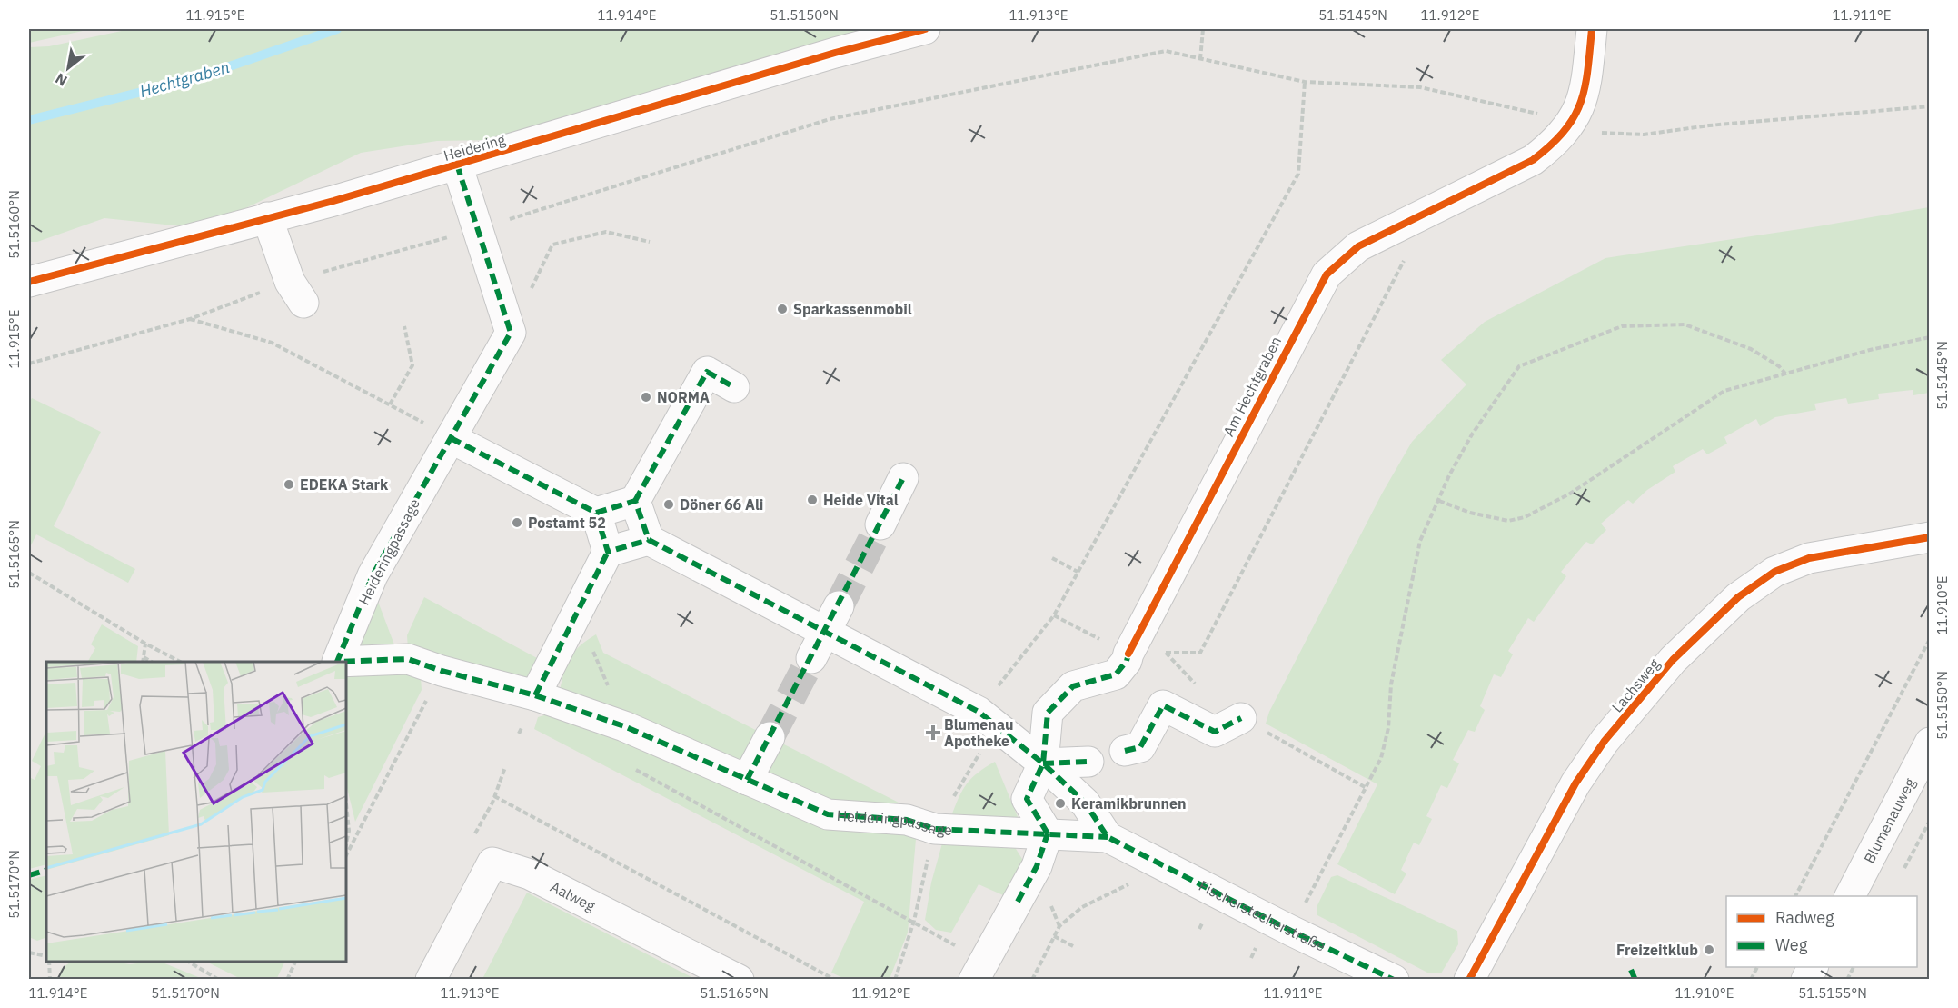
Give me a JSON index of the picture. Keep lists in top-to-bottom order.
{
  "streets": {
    "street": [
      "Heidering",
      "Am Hechtgraben",
      "Heideringpassage",
      "Lachsweg",
      "Blumenauweg",
      "Aalweg",
      "Fischerstecherstraße"
    ]
  },
  "crossings": [
    ["Heideringpassage", "Fischerstecherstraße"]
  ],
  "water": ["Hechtgraben"],
  "places": {
    "other": [
      "Sparkassenmobil",
      "NORMA",
      "EDEKA Stark",
      "Heide Vital",
      "Döner 66 Ali",
      "Postamt 52",
      "Keramikbrunnen",
      "Freizeitklub"
    ],
    "health": ["Blumenau Apotheke"]
  },
  "legend": ["Radweg", "Weg"],
  "north": "bottom left",
  "coordinates": [
    "11.915°E",
    "11.914°E",
    "51.5150°N",
    "11.913°E",
    "51.5145°N",
    "11.912°E",
    "11.911°E",
    "51.5160°N",
    "51.5165°N",
    "11.910°E",
    "51.5170°N",
    "51.5155°N"
  ]
}
